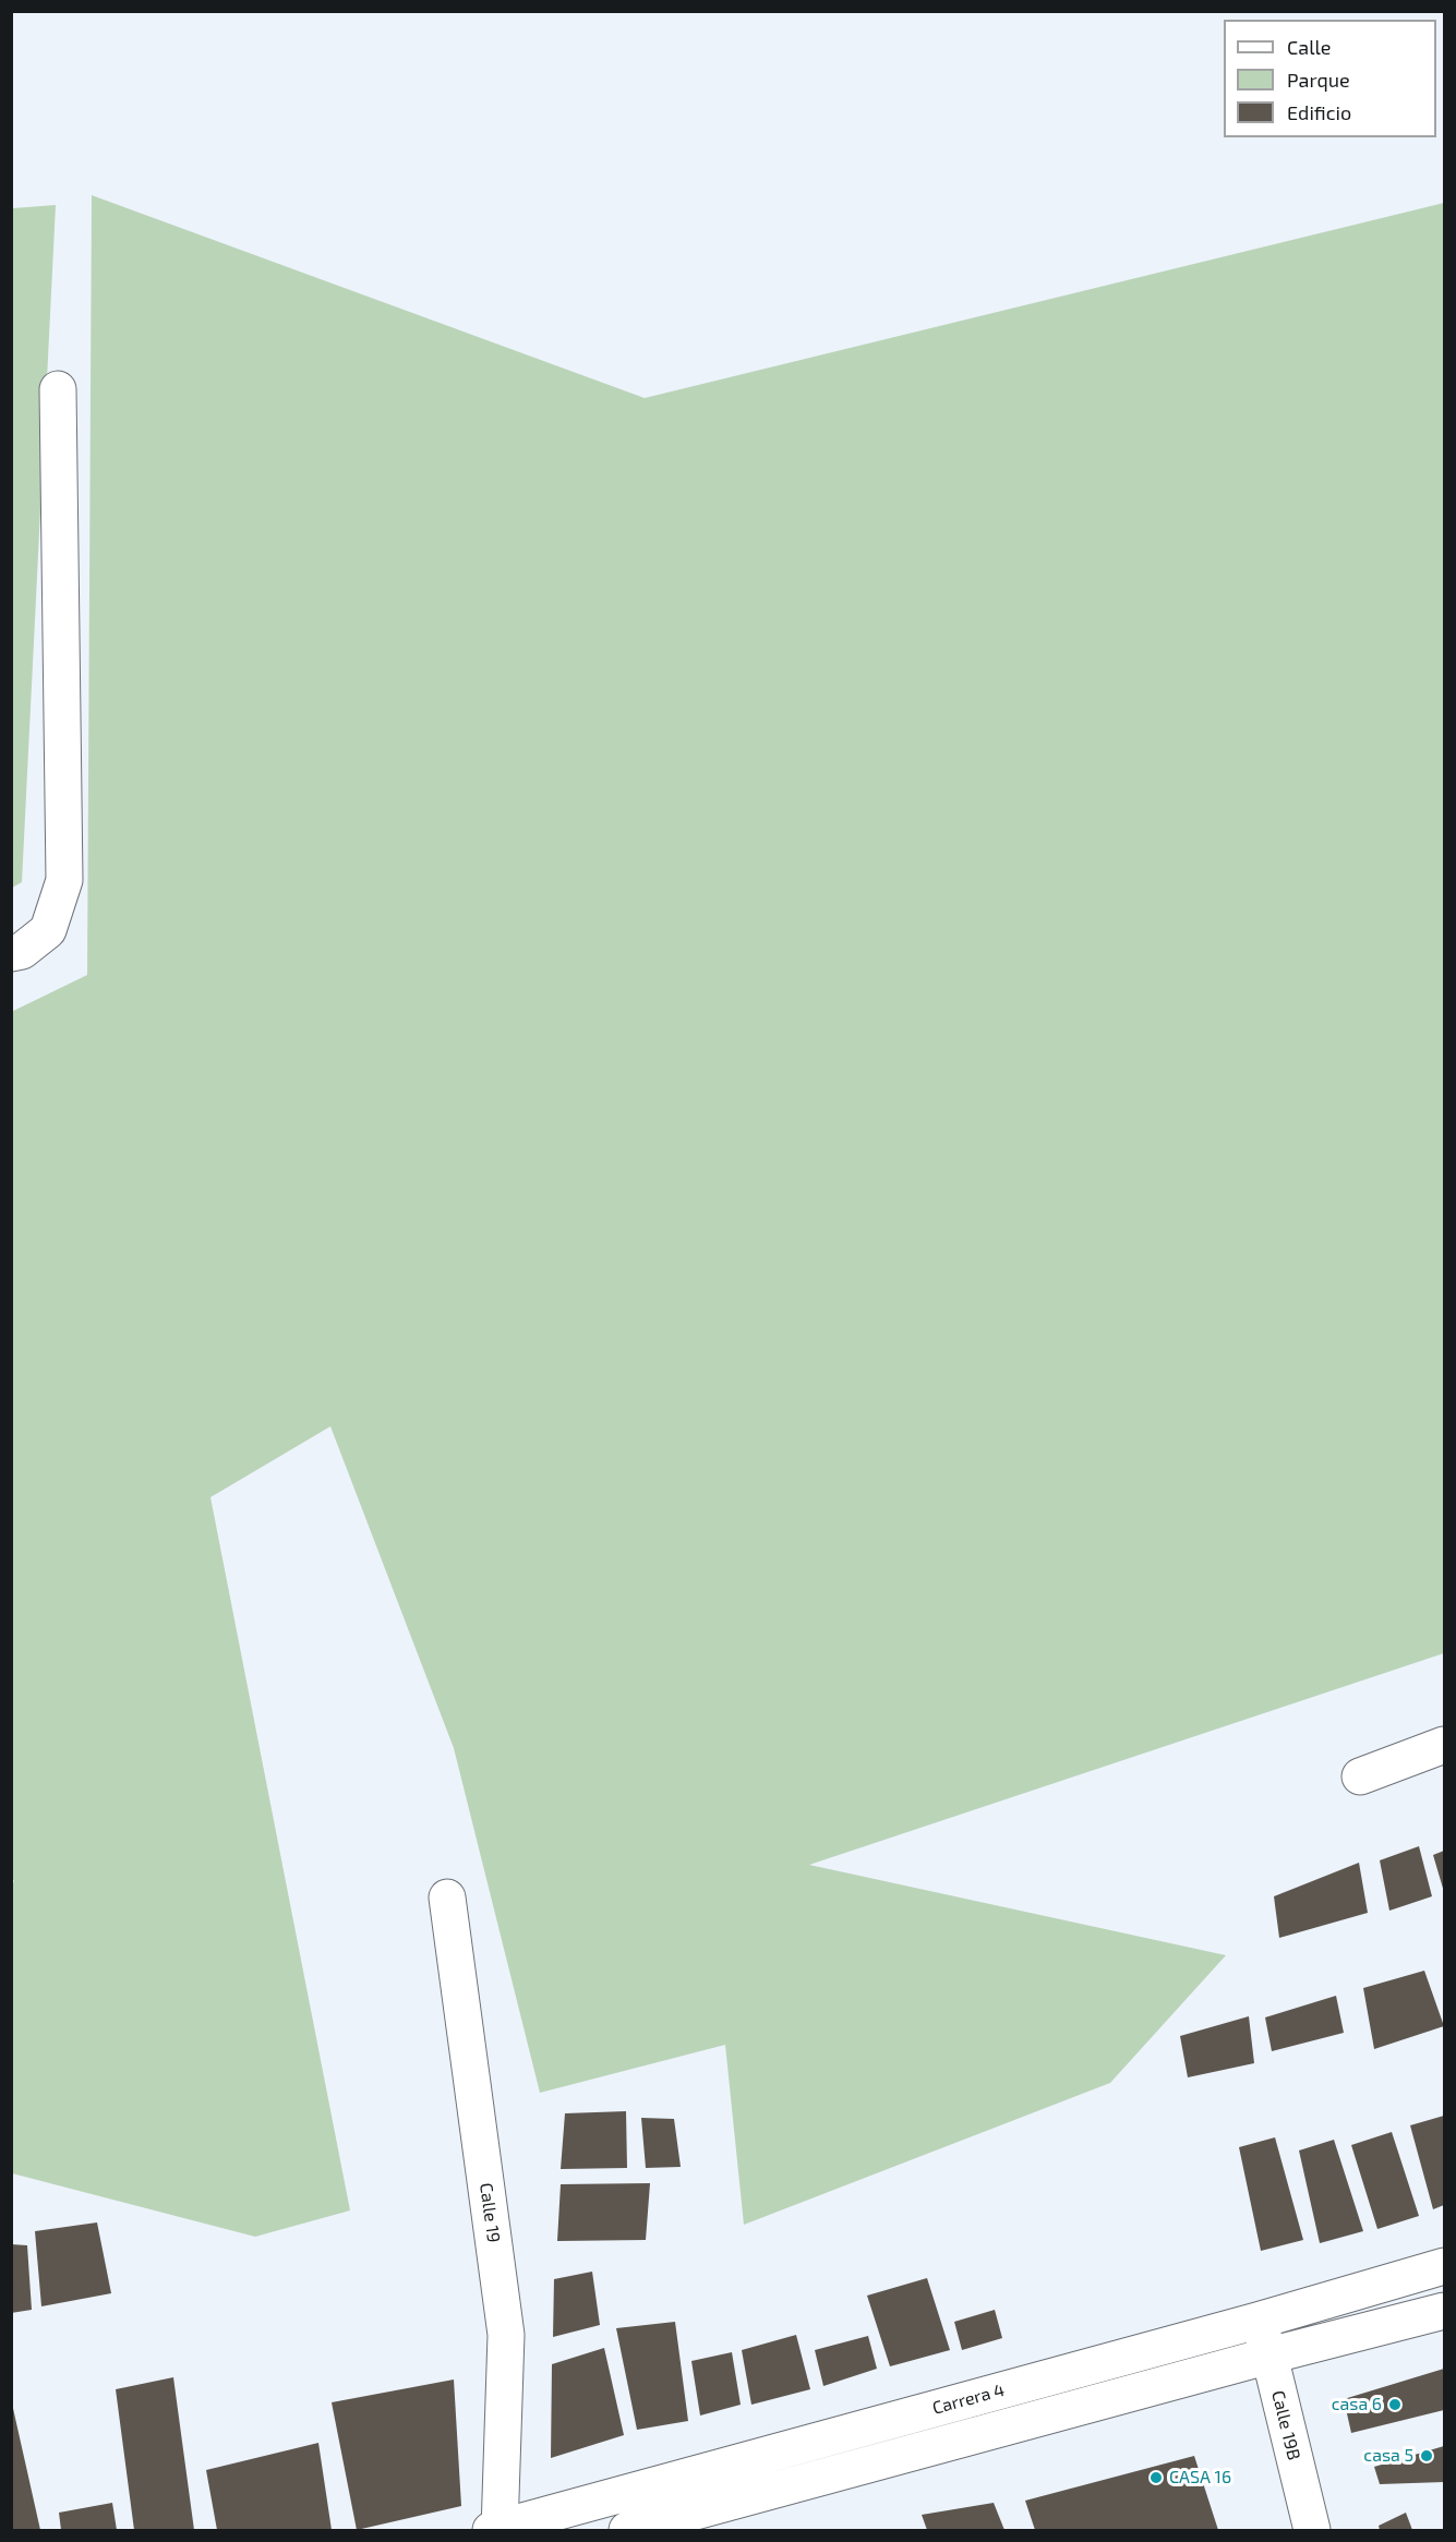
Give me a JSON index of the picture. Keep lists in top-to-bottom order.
{
  "streets": {
    "main road": ["Calle 19", "Carrera 4", "Calle 19B"]
  },
  "crossings": [
    ["Calle 19", "Carrera 4"],
    ["Carrera 4", "Calle 19B"]
  ],
  "places": ["casa 6", "casa 5", "CASA 16"],
  "legend": ["Calle", "Parque", "Edificio"]
}
